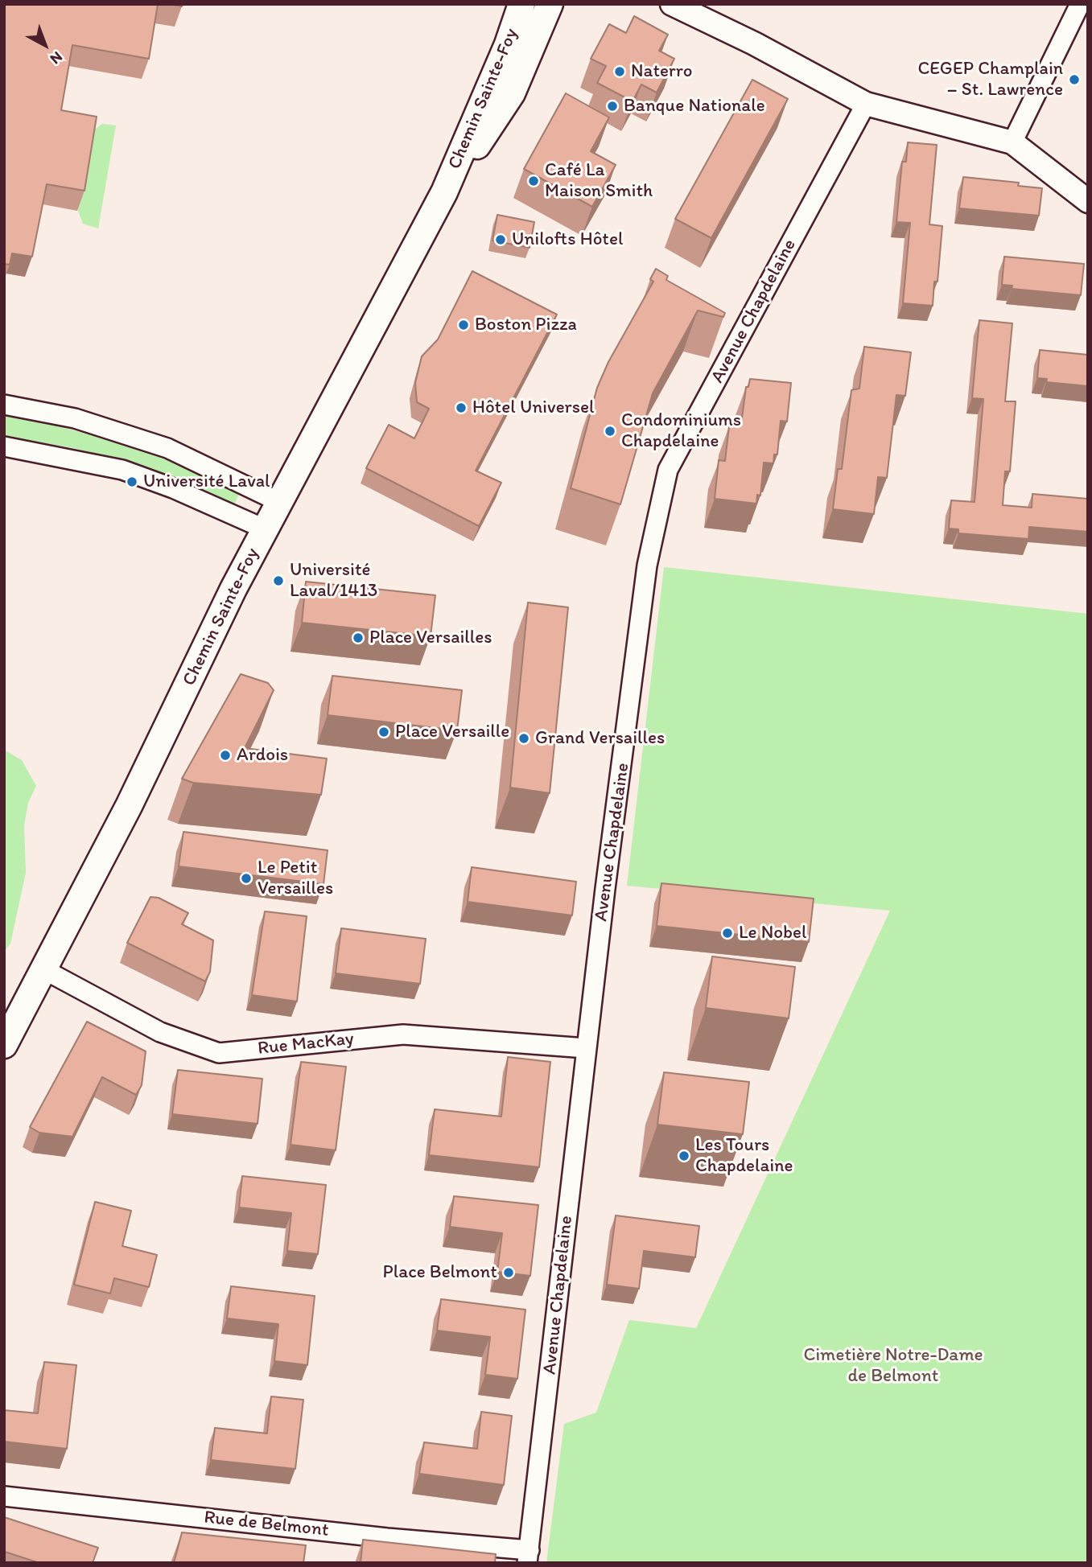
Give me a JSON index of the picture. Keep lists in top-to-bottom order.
{
  "streets": {
    "main road": ["Chemin Sainte-Foy"],
    "street": ["Avenue Chapdelaine", "Rue MacKay", "Rue de Belmont"]
  },
  "crossings": [
    ["Chemin Sainte-Foy", "Rue MacKay"],
    ["Avenue Chapdelaine", "Rue MacKay"],
    ["Avenue Chapdelaine", "Rue de Belmont"]
  ],
  "parks": ["Cimetière Notre-Dame de Belmont"],
  "places": [
    "Naterro",
    "CEGEP Champlain – St. Lawrence",
    "Banque Nationale",
    "Café La Maison Smith",
    "Unilofts Hôtel",
    "Boston Pizza",
    "Hôtel Universel",
    "Condominiums Chapdelaine",
    "Université Laval",
    "Université Laval/1413",
    "Place Versailles",
    "Place Versaille",
    "Grand Versailles",
    "Ardois",
    "Le Petit Versailles",
    "Le Nobel",
    "Les Tours Chapdelaine",
    "Place Belmont"
  ],
  "north": "bottom right"
}
